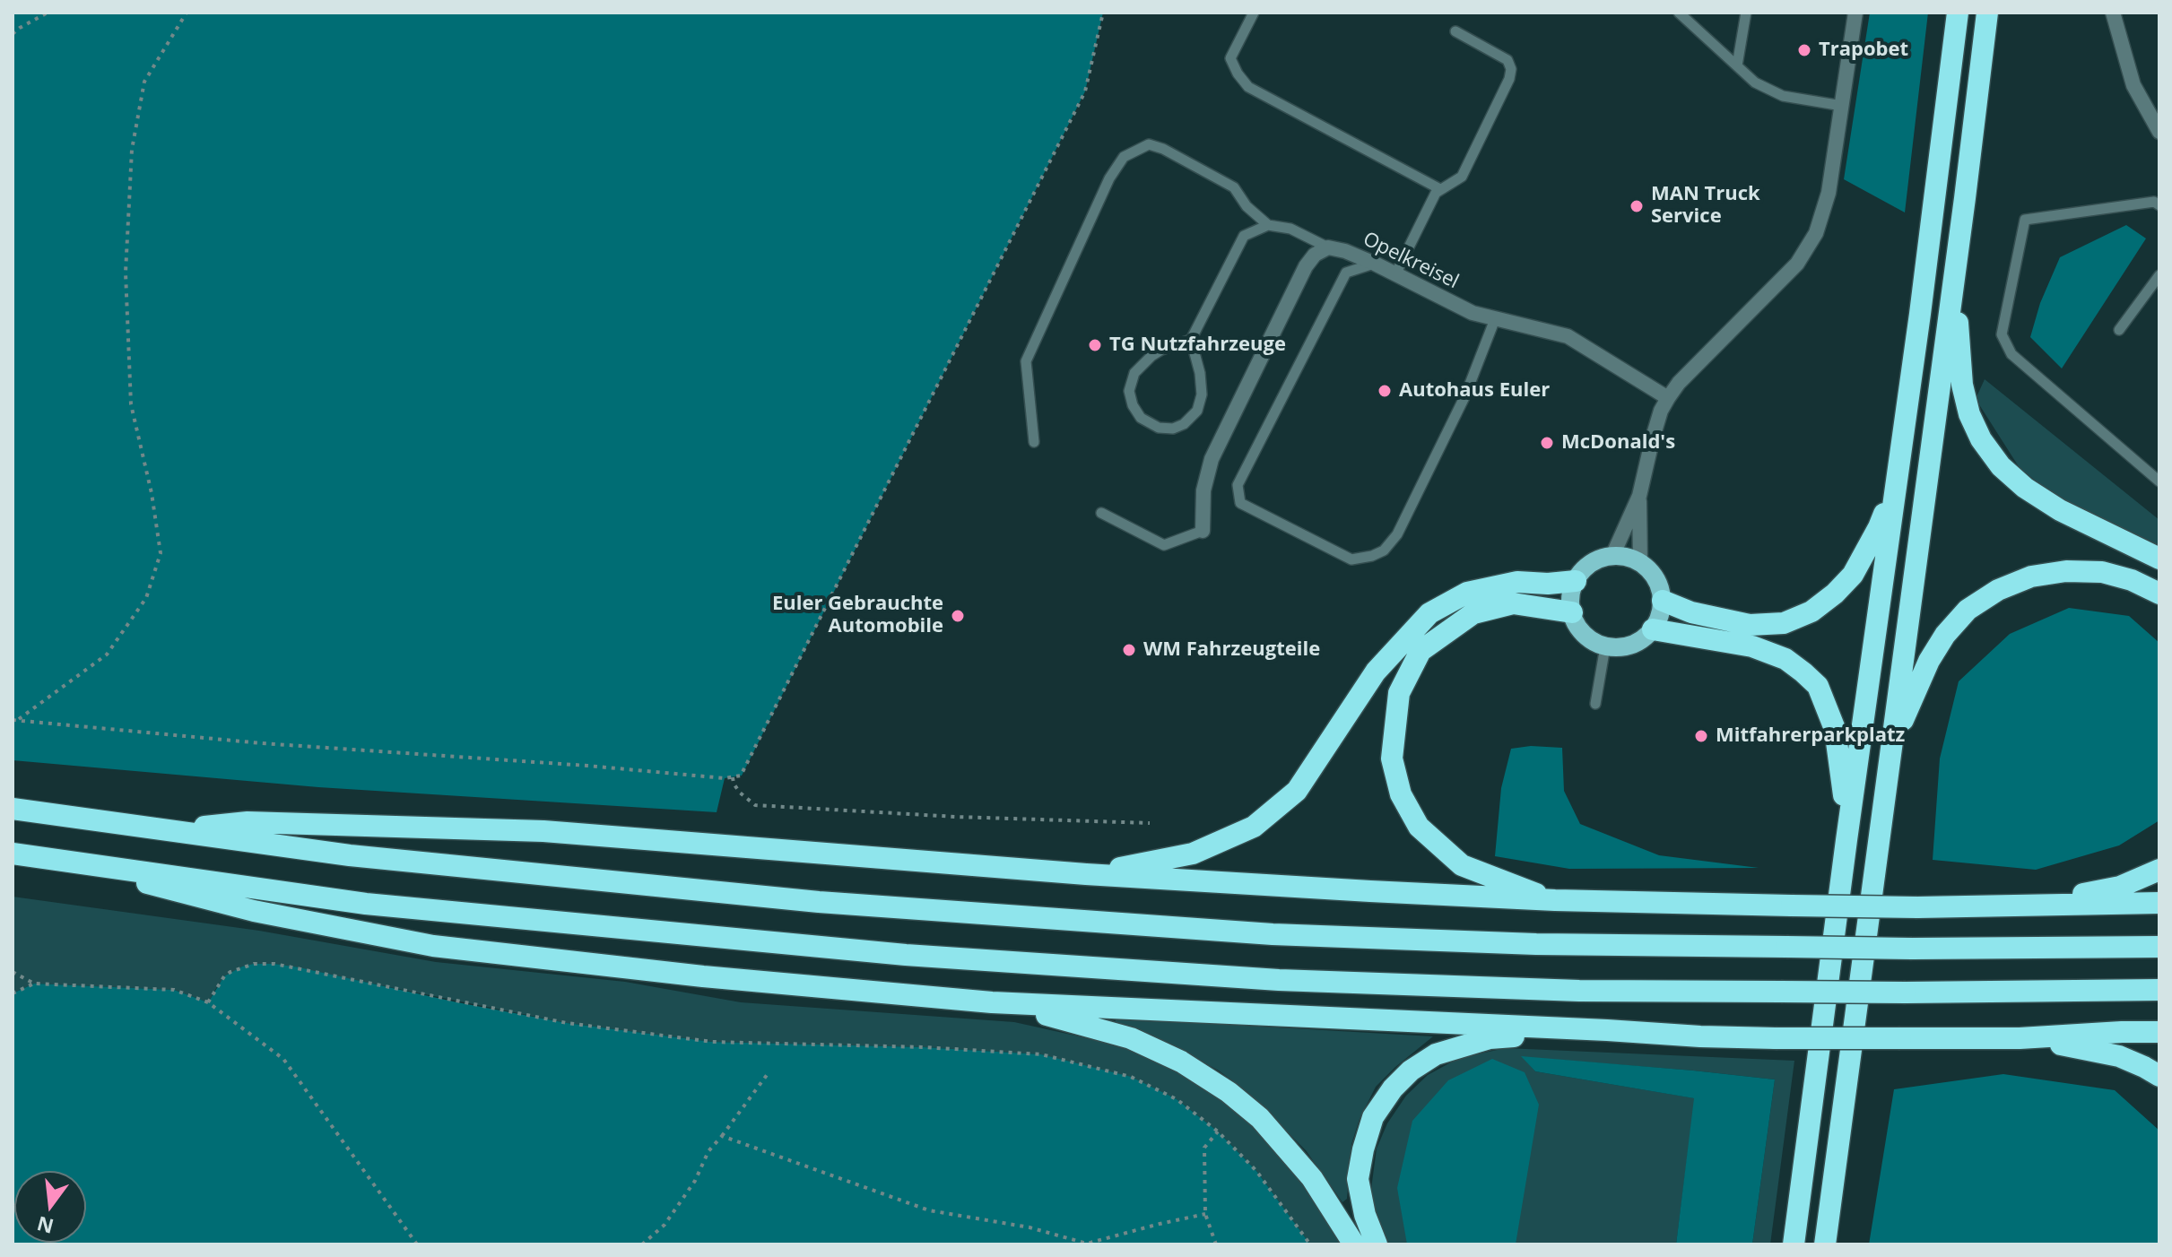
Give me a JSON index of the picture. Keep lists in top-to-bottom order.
{
  "streets": {
    "street": ["Opelkreisel"]
  },
  "places": [
    "Trapobet",
    "MAN Truck Service",
    "TG Nutzfahrzeuge",
    "Autohaus Euler",
    "McDonald's",
    "Euler Gebrauchte Automobile",
    "WM Fahrzeugteile",
    "Mitfahrerparkplatz"
  ],
  "north": "bottom"
}
